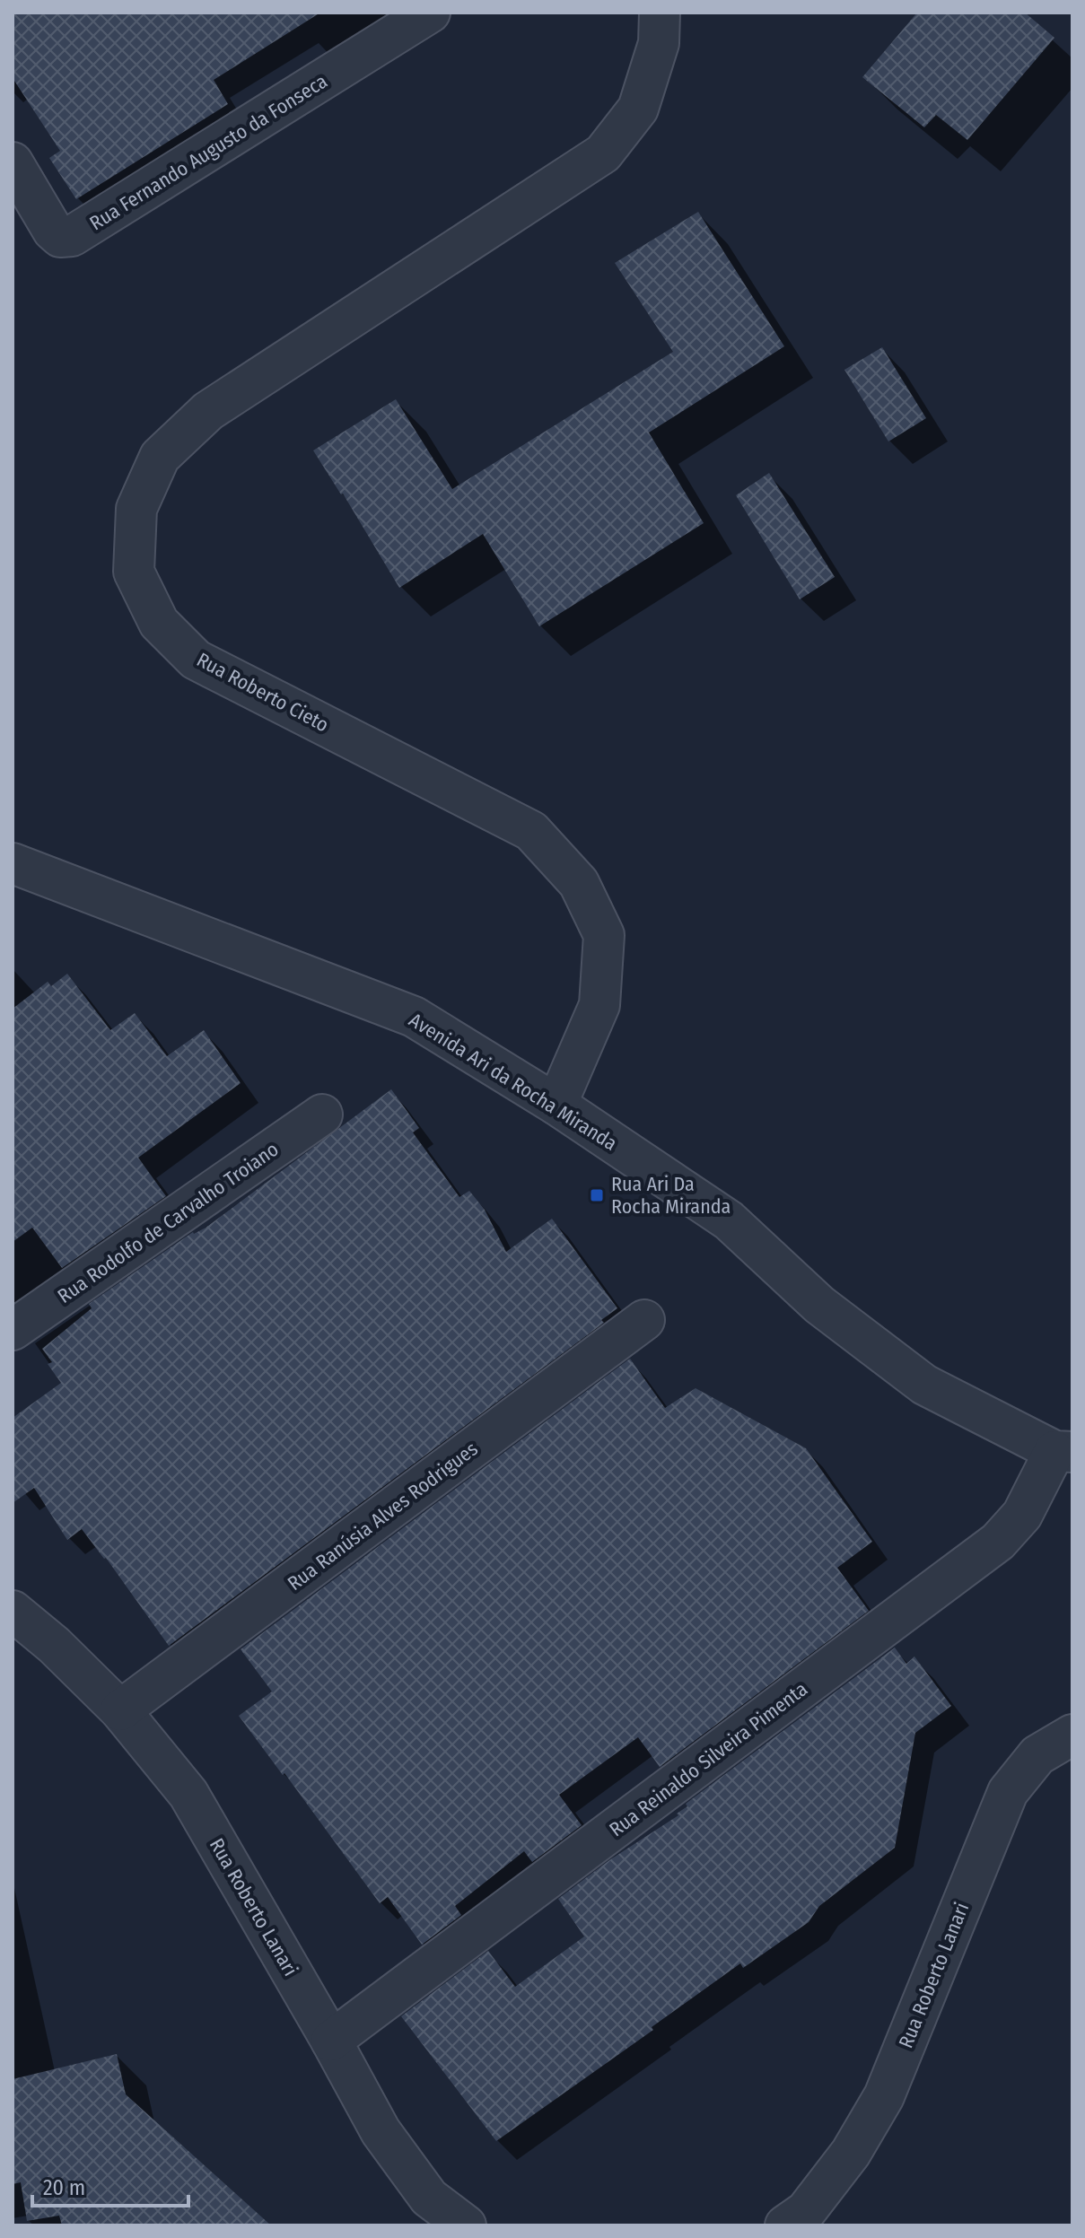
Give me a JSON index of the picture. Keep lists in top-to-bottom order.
{
  "streets": {
    "street": [
      "Rua Fernando Augusto da Fonseca",
      "Rua Roberto Cieto",
      "Avenida Ari da Rocha Miranda",
      "Rua Rodolfo de Carvalho Troiano",
      "Rua Ranúsia Alves Rodrigues",
      "Rua Reinaldo Silveira Pimenta",
      "Rua Roberto Lanari"
    ]
  },
  "crossings": [
    ["Rua Roberto Cieto", "Avenida Ari da Rocha Miranda"],
    ["Avenida Ari da Rocha Miranda", "Rua Reinaldo Silveira Pimenta"],
    ["Rua Ranúsia Alves Rodrigues", "Rua Roberto Lanari"],
    ["Rua Reinaldo Silveira Pimenta", "Rua Roberto Lanari"]
  ],
  "places": {
    "transit": ["Rua Ari Da Rocha Miranda"]
  },
  "scale_bar": "20 m"
}
